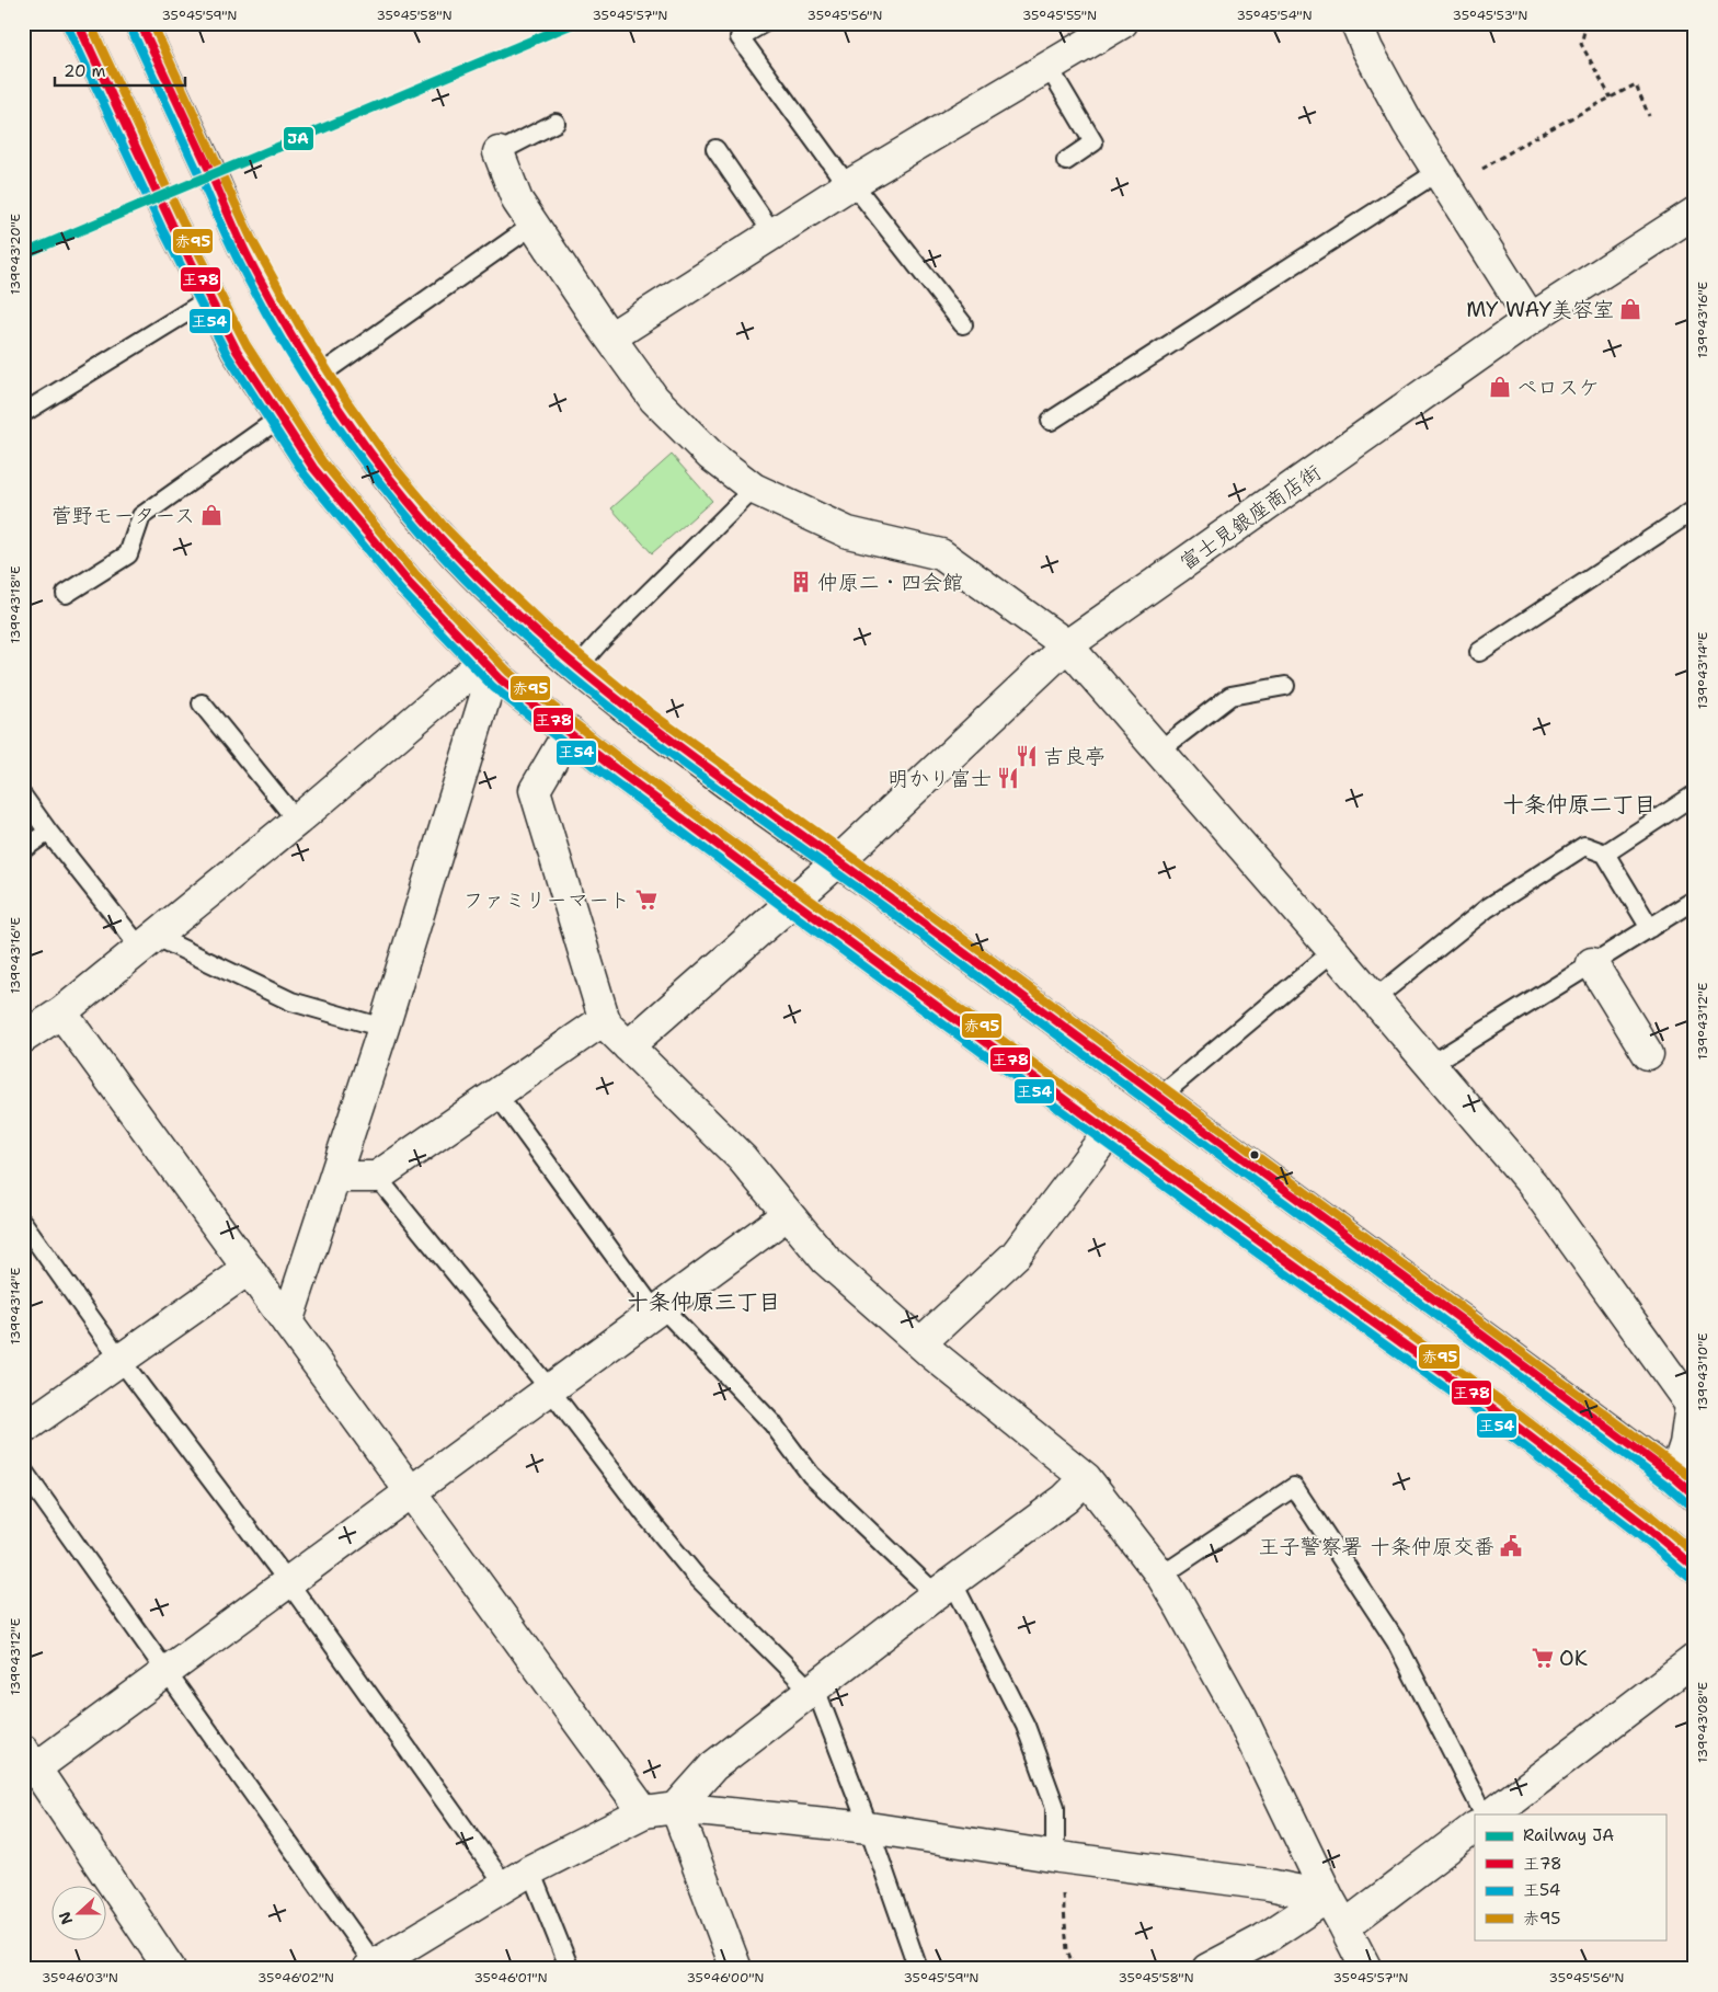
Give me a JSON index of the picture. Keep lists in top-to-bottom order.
{
  "streets": {
    "street": ["富士見銀座商店街"]
  },
  "districts": ["十条仲原二丁目", "十条仲原三丁目"],
  "places": {
    "shop": ["MY WAY美容室", "ペロスケ", "菅野モータース"],
    "building": ["仲原二・四会館"],
    "restaurant": ["吉良亭", "明かり富士"],
    "supermarket": ["ファミリーマート", "OK"],
    "public building": ["王子警察署 十条仲原交番"]
  },
  "lines": [
    "rail line JA",
    "transit line 王78",
    "transit line 赤95",
    "transit line 王54"
  ],
  "legend": [
    "Railway JA",
    "王78",
    "王54",
    "赤95"
  ],
  "scale_bar": "20 m",
  "north": "left",
  "coordinates": [
    "35°45'59\"N",
    "35°45'58\"N",
    "35°45'57\"N",
    "35°45'56\"N",
    "35°45'55\"N",
    "35°45'54\"N",
    "35°45'53\"N",
    "139°43'20\"E",
    "139°43'16\"E",
    "139°43'18\"E",
    "139°43'14\"E",
    "139°43'12\"E",
    "139°43'10\"E",
    "139°43'08\"E",
    "35°46'03\"N",
    "35°46'02\"N",
    "35°46'01\"N",
    "35°46'00\"N"
  ]
}
